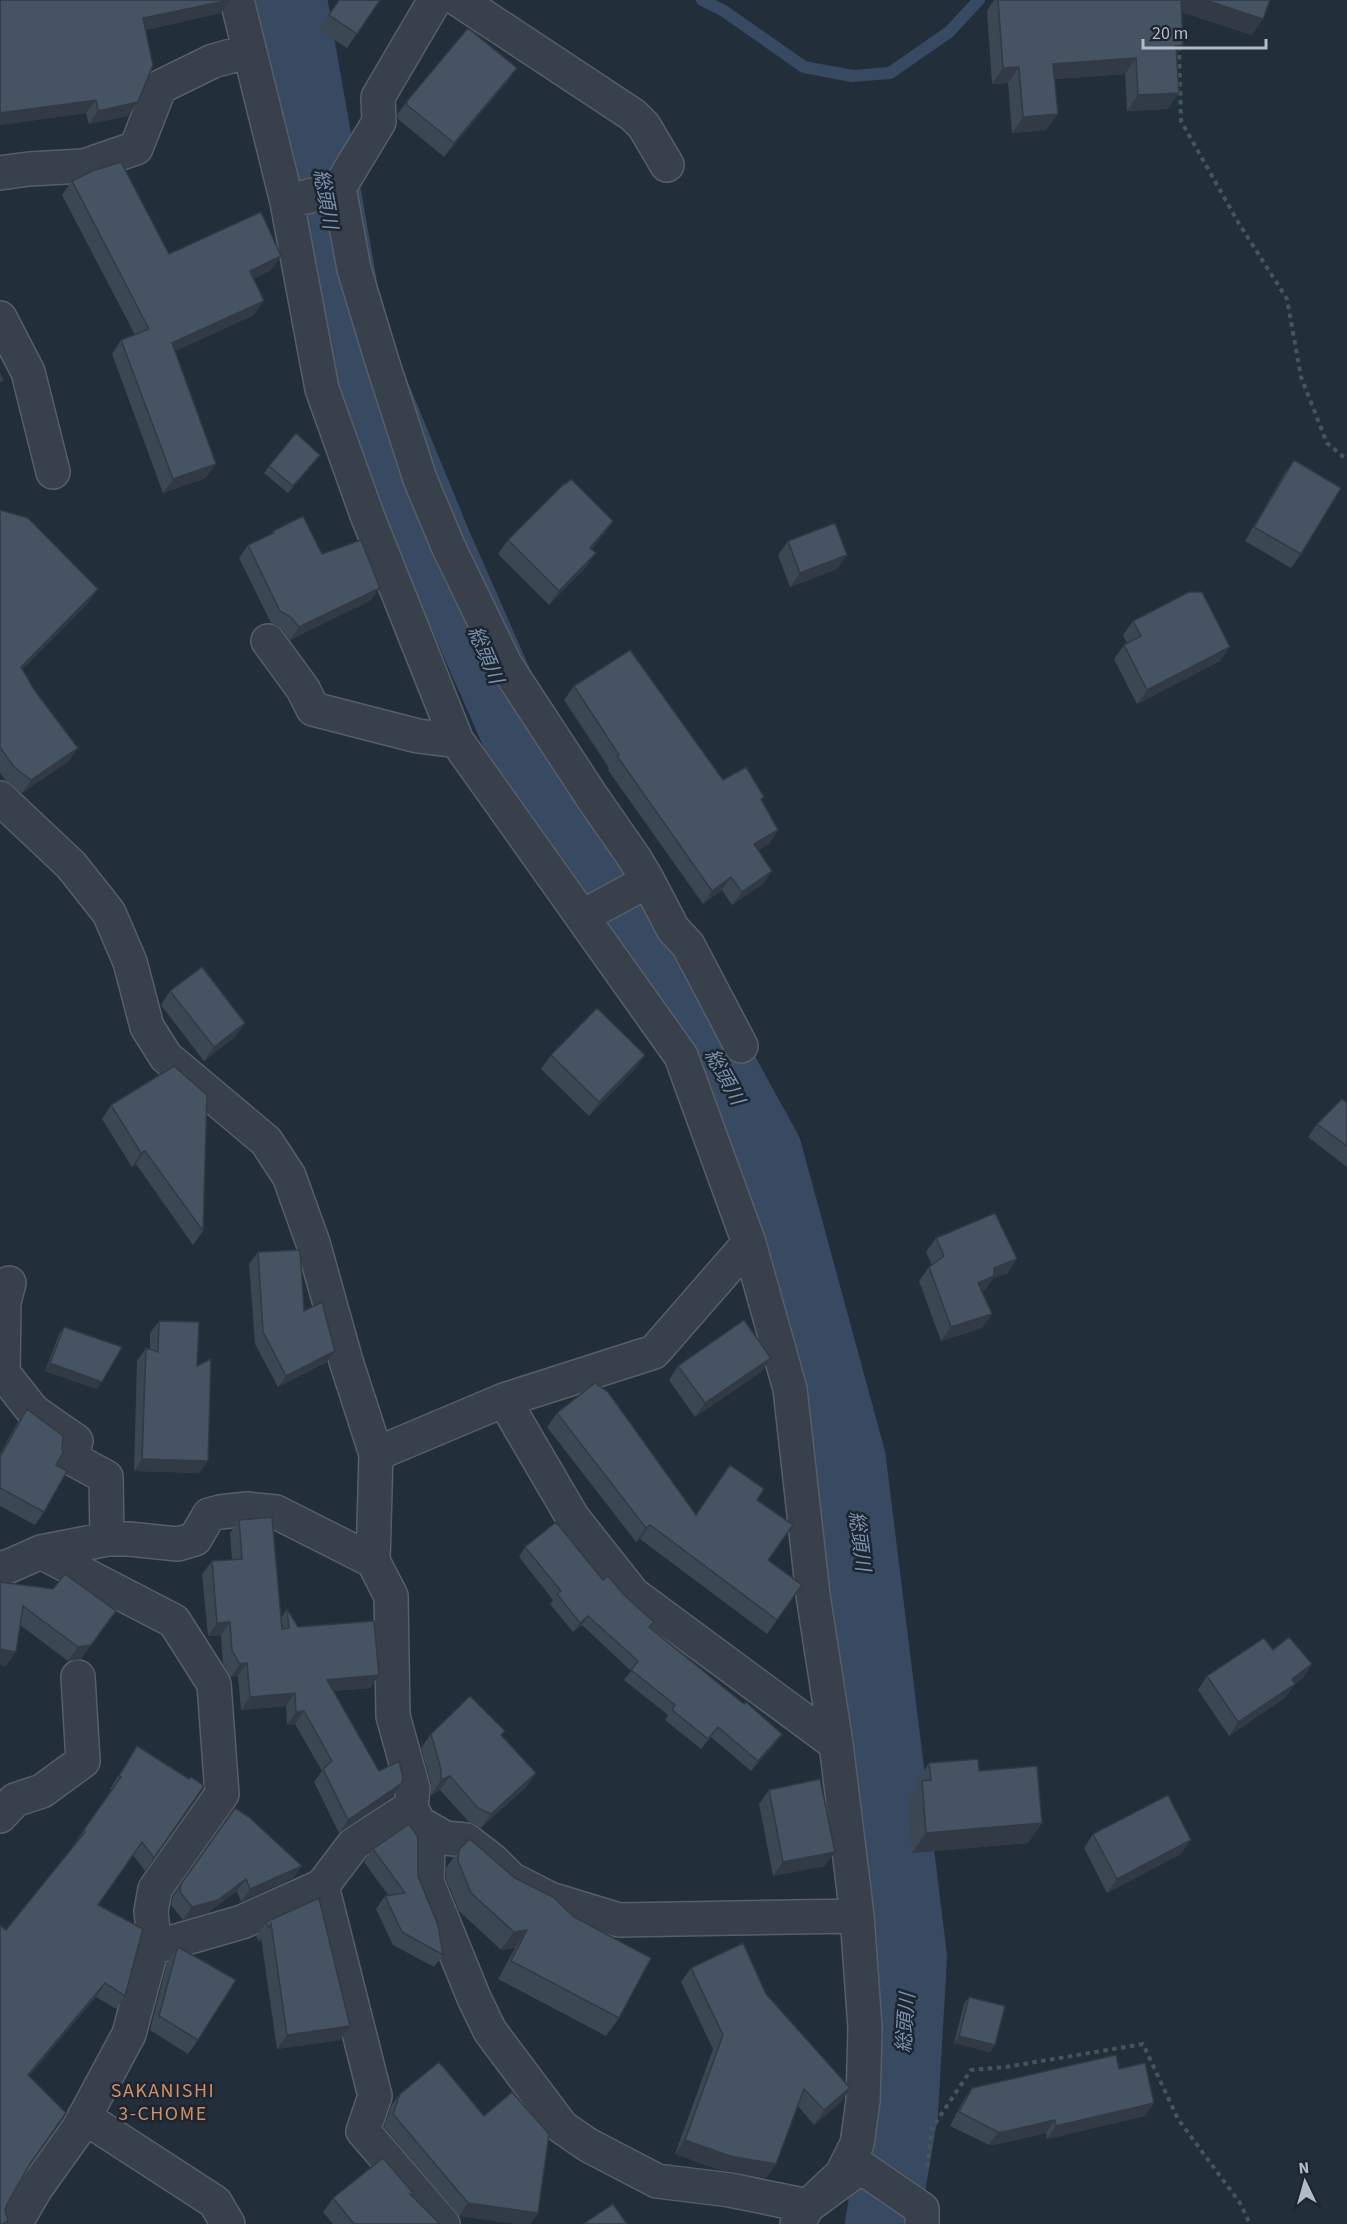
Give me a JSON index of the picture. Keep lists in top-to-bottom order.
{
  "districts": ["SAKANISHI 3-CHOME"],
  "water": ["総頭川"],
  "scale_bar": "20 m",
  "north": "top"
}
